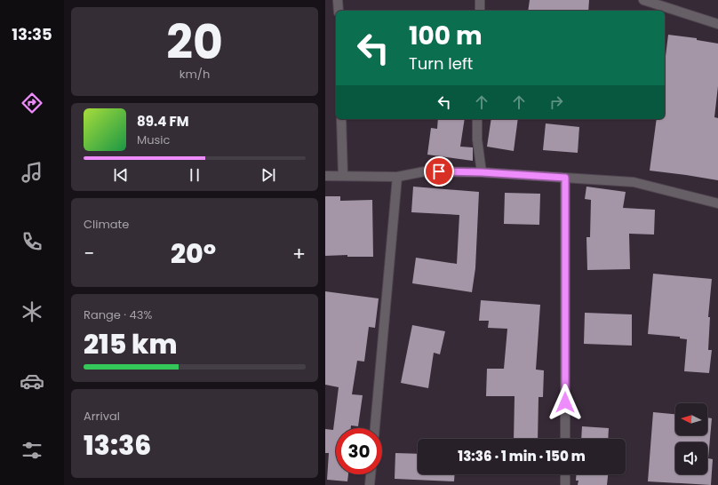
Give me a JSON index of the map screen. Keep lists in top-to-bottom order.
{
  "north": "left",
  "page": {
    "tabs": "13:35",
    "tile": [
      ["20", "km/h"],
      "Climate",
      ["Range · 43%", "215 km"],
      ["Arrival", "13:36"]
    ],
    "turn": ["100 m", "Turn left"],
    "song": ["89.4 FM", "Music"],
    "heat": ["−", "20°", "+"],
    "limit": "30",
    "trip": "13:36 · 1 min · 150 m"
  }
}
